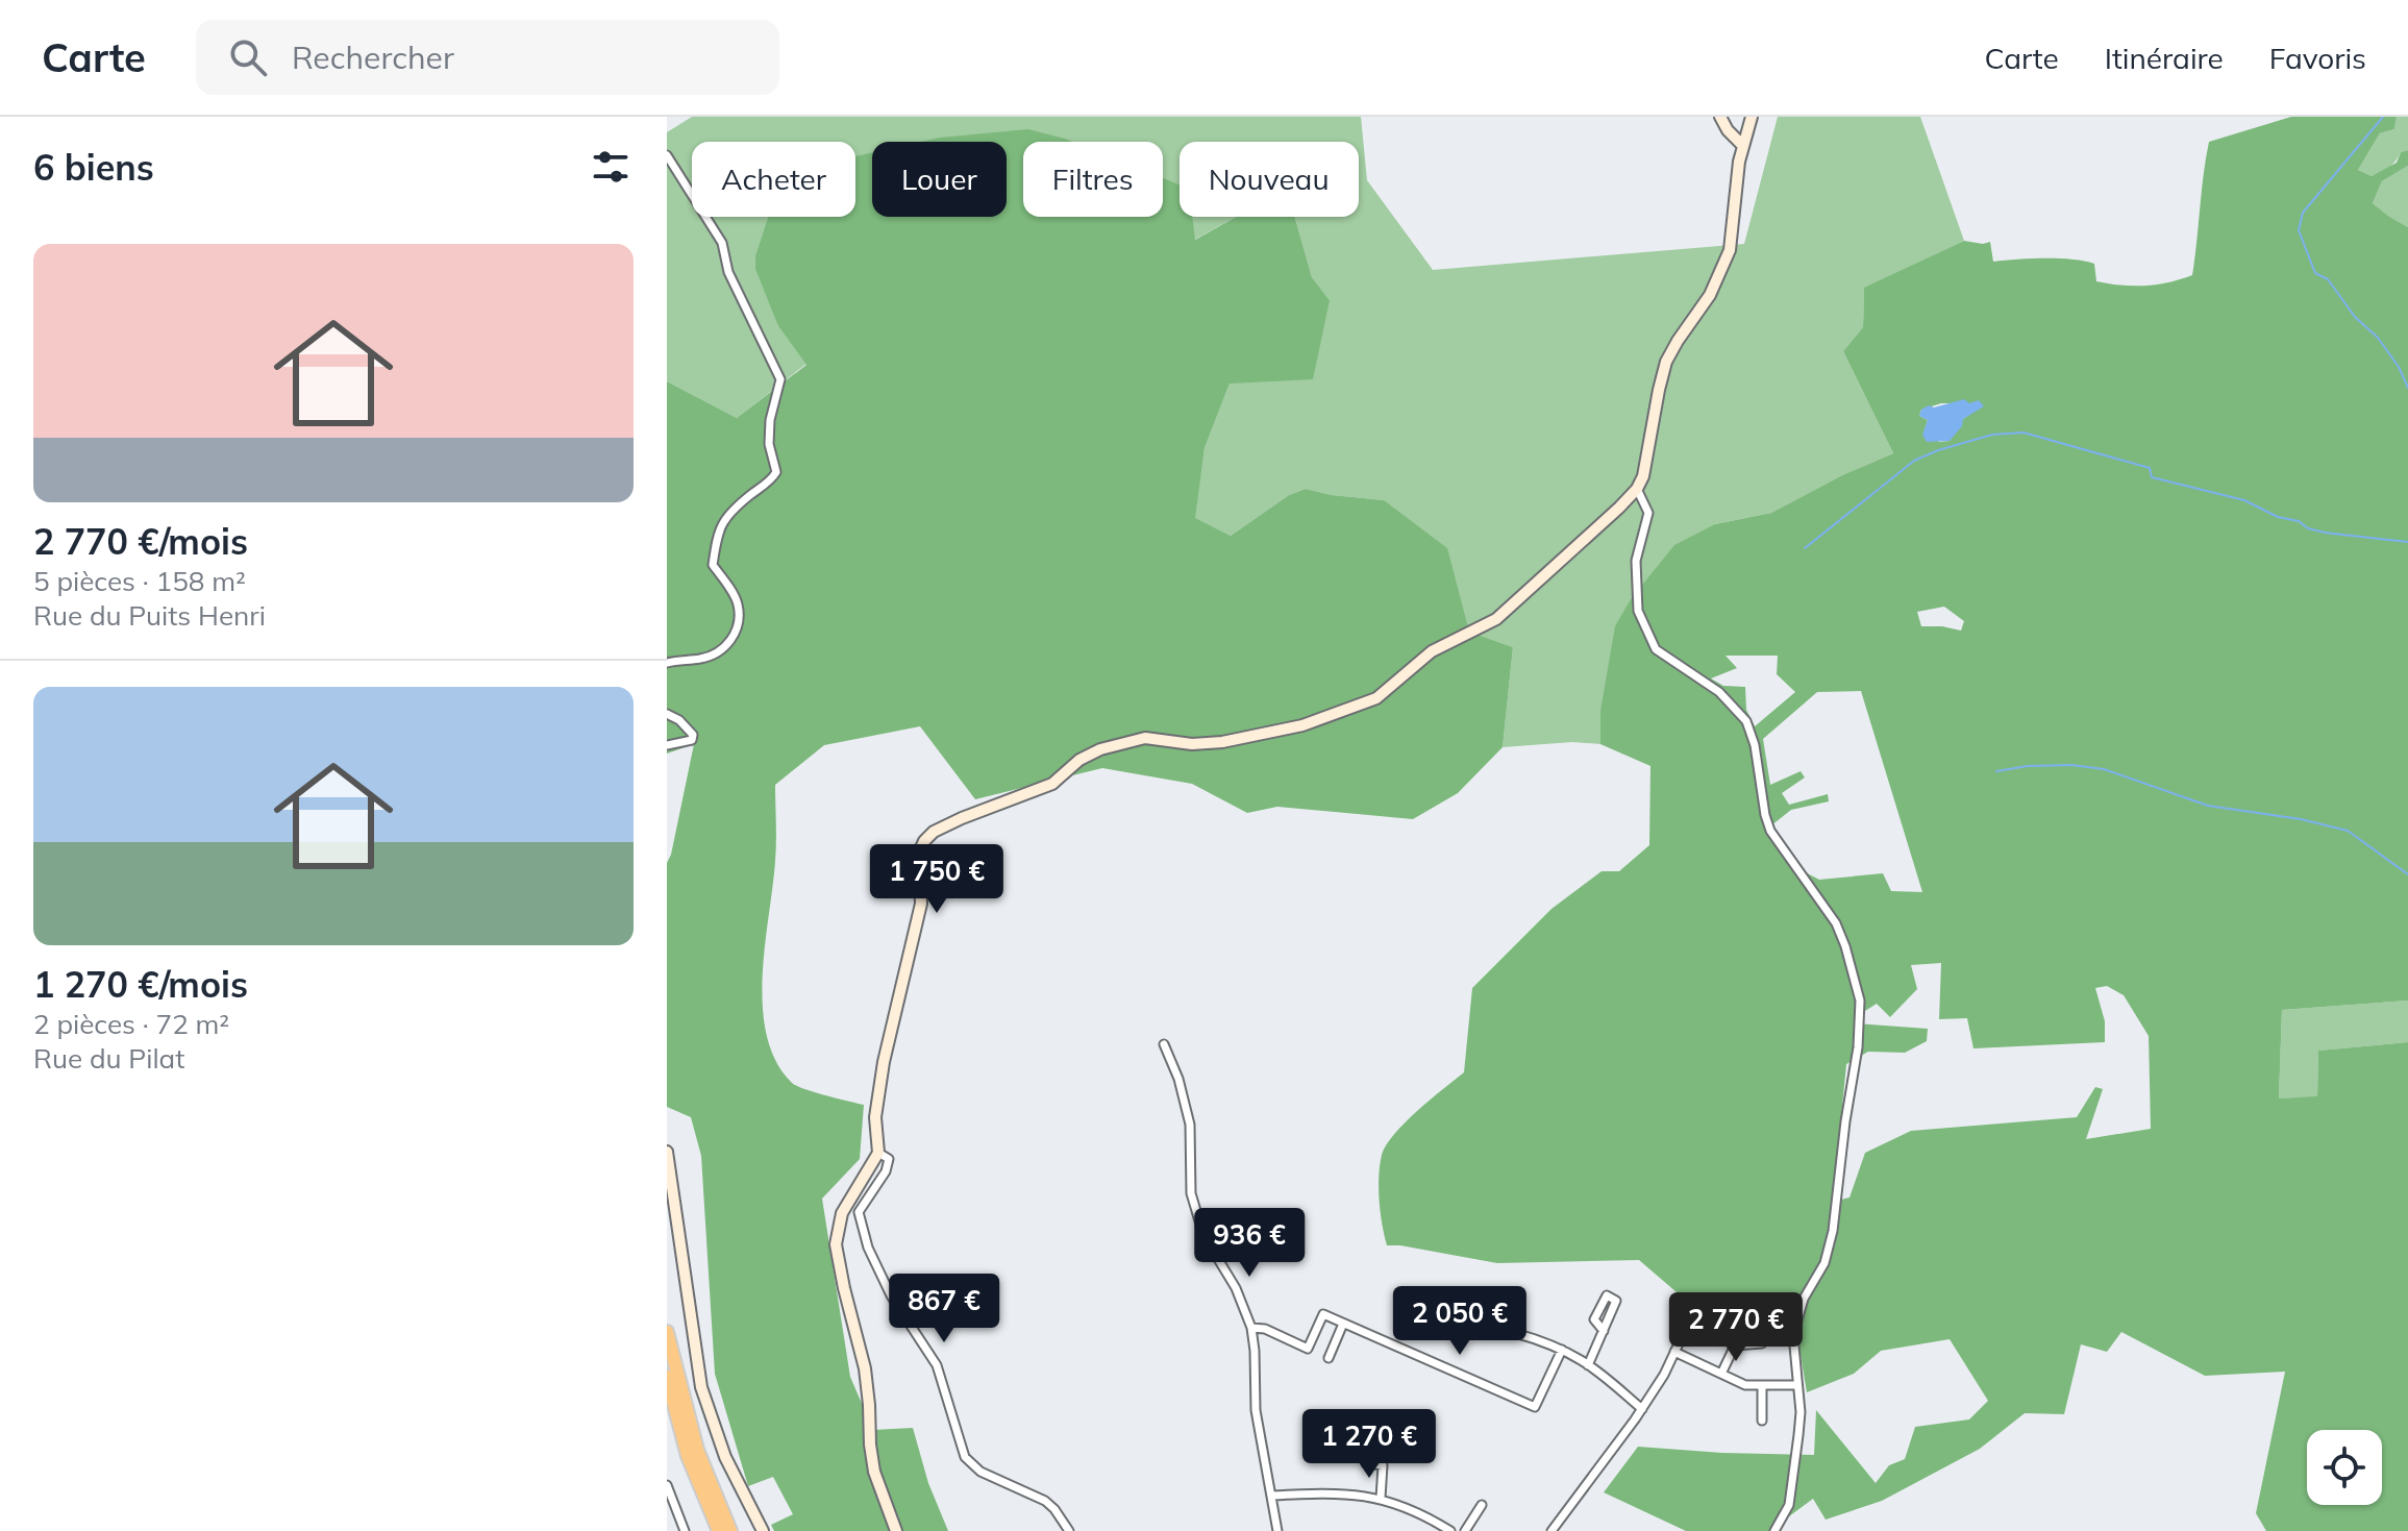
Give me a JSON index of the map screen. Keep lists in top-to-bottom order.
{
  "page": {
    "header": "Carte",
    "search": "Rechercher",
    "nav": ["Carte", "Itinéraire", "Favoris"],
    "heading": "6 biens",
    "chip": [
      "Acheter",
      "Louer",
      "Filtres",
      "Nouveau"
    ],
    "list": [
      {
        "name": "2 770 €/mois",
        "note": "5 pièces · 158 m² · Rue du Puits Henri"
      },
      {
        "name": "1 270 €/mois",
        "note": "2 pièces · 72 m² · Rue du Pilat"
      }
    ],
    "price": [
      "1 750 €",
      "936 €",
      "867 €",
      "2 050 €",
      "2 770 €",
      "1 270 €"
    ]
  }
}
